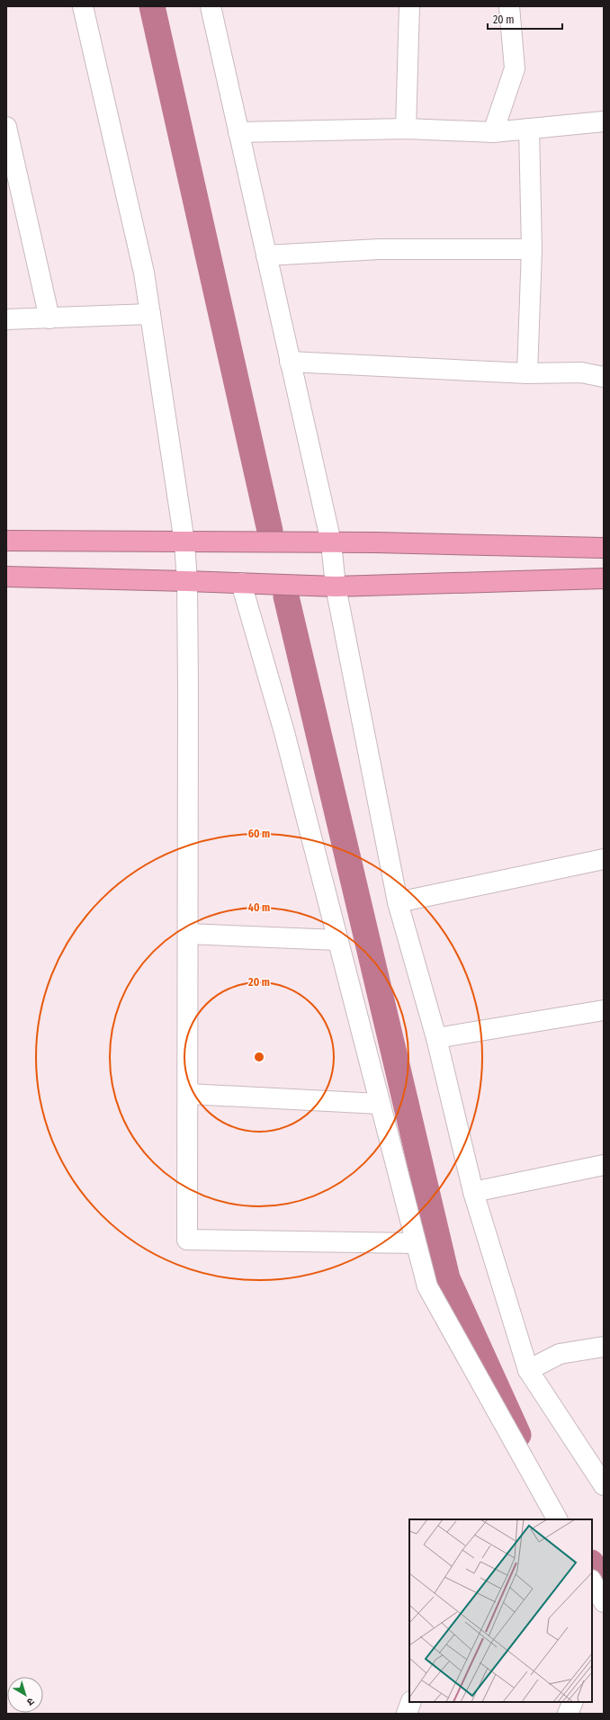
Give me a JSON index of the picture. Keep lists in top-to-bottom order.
{
  "scale_bar": "20 m",
  "north": "bottom right",
  "rings": ["60 m", "40 m", "20 m"]
}
